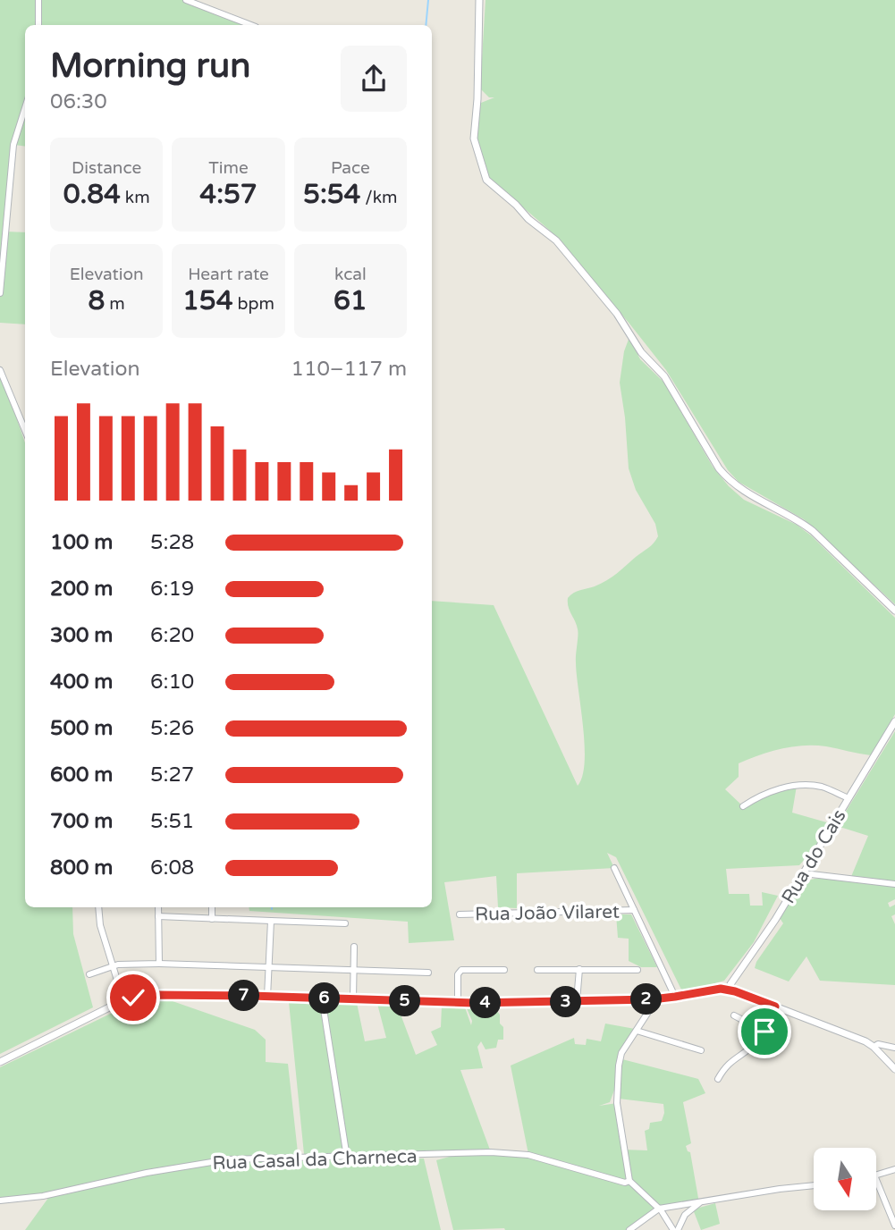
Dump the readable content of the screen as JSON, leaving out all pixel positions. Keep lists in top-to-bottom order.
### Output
{
  "streets": {
    "street": ["Rua do Cais", "Rua João Vilaret", "Rua Casal da Charneca"]
  },
  "north": "bottom",
  "page": {
    "heading": ["Morning run", "06:30"],
    "stats": [
      ["Distance", "0.84 km"],
      ["Time", "4:57"],
      ["Pace", "5:54 /km"],
      ["Elevation", "8 m"],
      ["Heart rate", "154 bpm"],
      ["kcal", "61"]
    ],
    "chart": ["Elevation", "110–117 m"],
    "list": [
      {
        "name": "100 m",
        "note": "5:28"
      },
      {
        "name": "200 m",
        "note": "6:19"
      },
      {
        "name": "300 m",
        "note": "6:20"
      },
      {
        "name": "400 m",
        "note": "6:10"
      },
      {
        "name": "500 m",
        "note": "5:26"
      },
      {
        "name": "600 m",
        "note": "5:27"
      },
      {
        "name": "700 m",
        "note": "5:51"
      },
      {
        "name": "800 m",
        "note": "6:08"
      }
    ],
    "pins": [
      "7",
      "6",
      "2",
      "5",
      "3",
      "4"
    ]
  }
}
